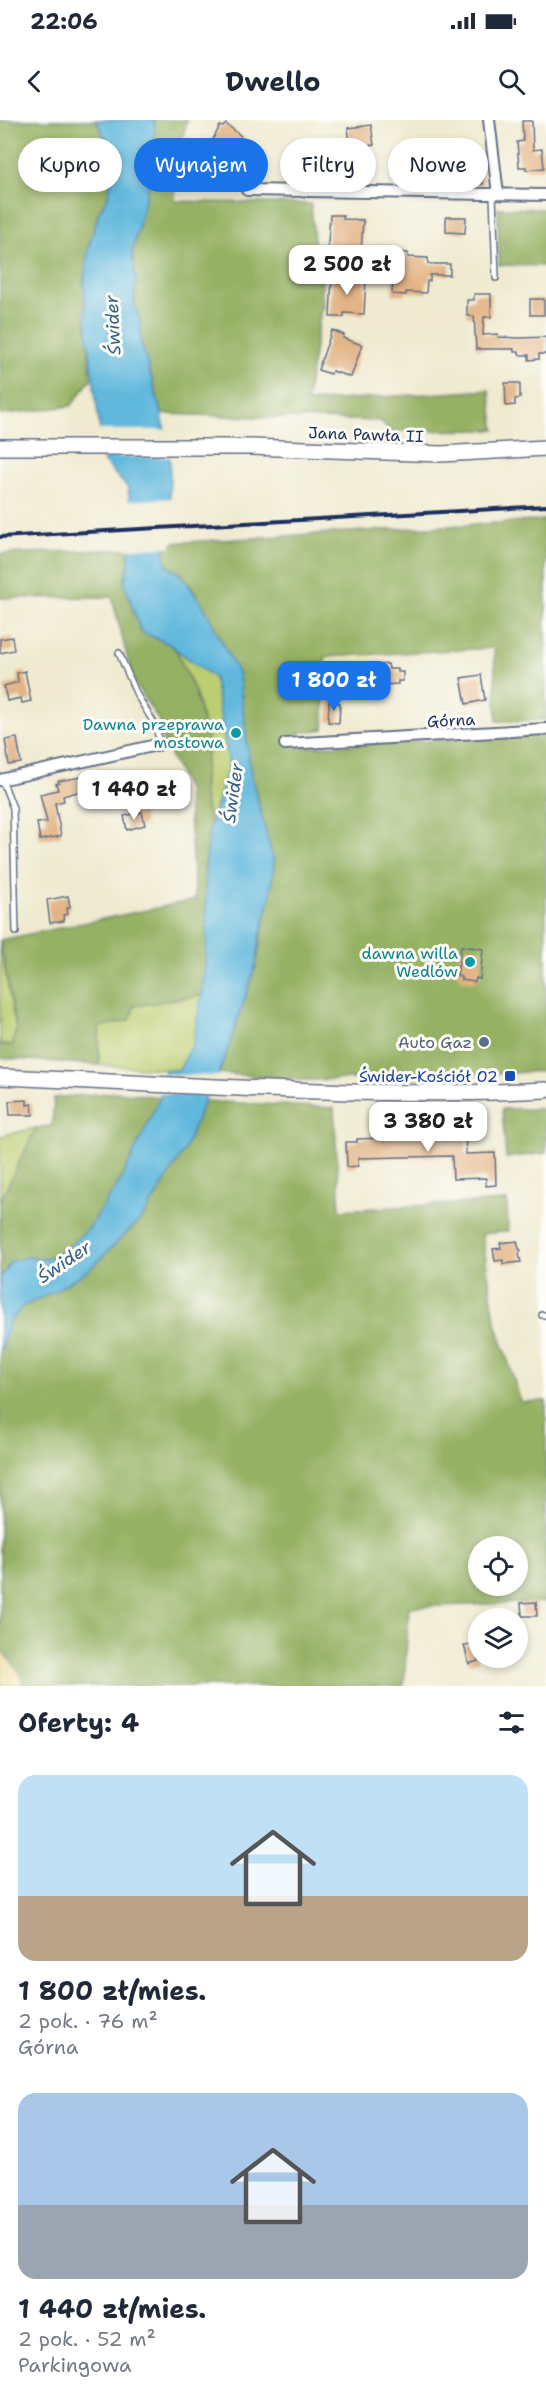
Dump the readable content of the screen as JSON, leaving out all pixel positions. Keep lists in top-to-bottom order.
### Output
{
  "streets": {
    "main road": ["Jana Pawła II"],
    "street": ["Górna"]
  },
  "water": ["Świder"],
  "places": {
    "other": ["Dawna przeprawa mostowa", "dawna willa Wedlów", "Auto Gaz"],
    "transit": ["Świder-Kościół 02"]
  },
  "page": {
    "status": "22:06",
    "header": "Dwello",
    "chip": [
      "Kupno",
      "Wynajem",
      "Filtry",
      "Nowe"
    ],
    "price": [
      "2 500 zł",
      "1 800 zł",
      "1 440 zł",
      "3 380 zł"
    ],
    "heading": "Oferty: 4",
    "list": [
      {
        "name": "1 800 zł/mies.",
        "note": "2 pok. · 76 m² · Górna"
      },
      {
        "name": "1 440 zł/mies.",
        "note": "2 pok. · 52 m² · Parkingowa"
      }
    ]
  }
}
